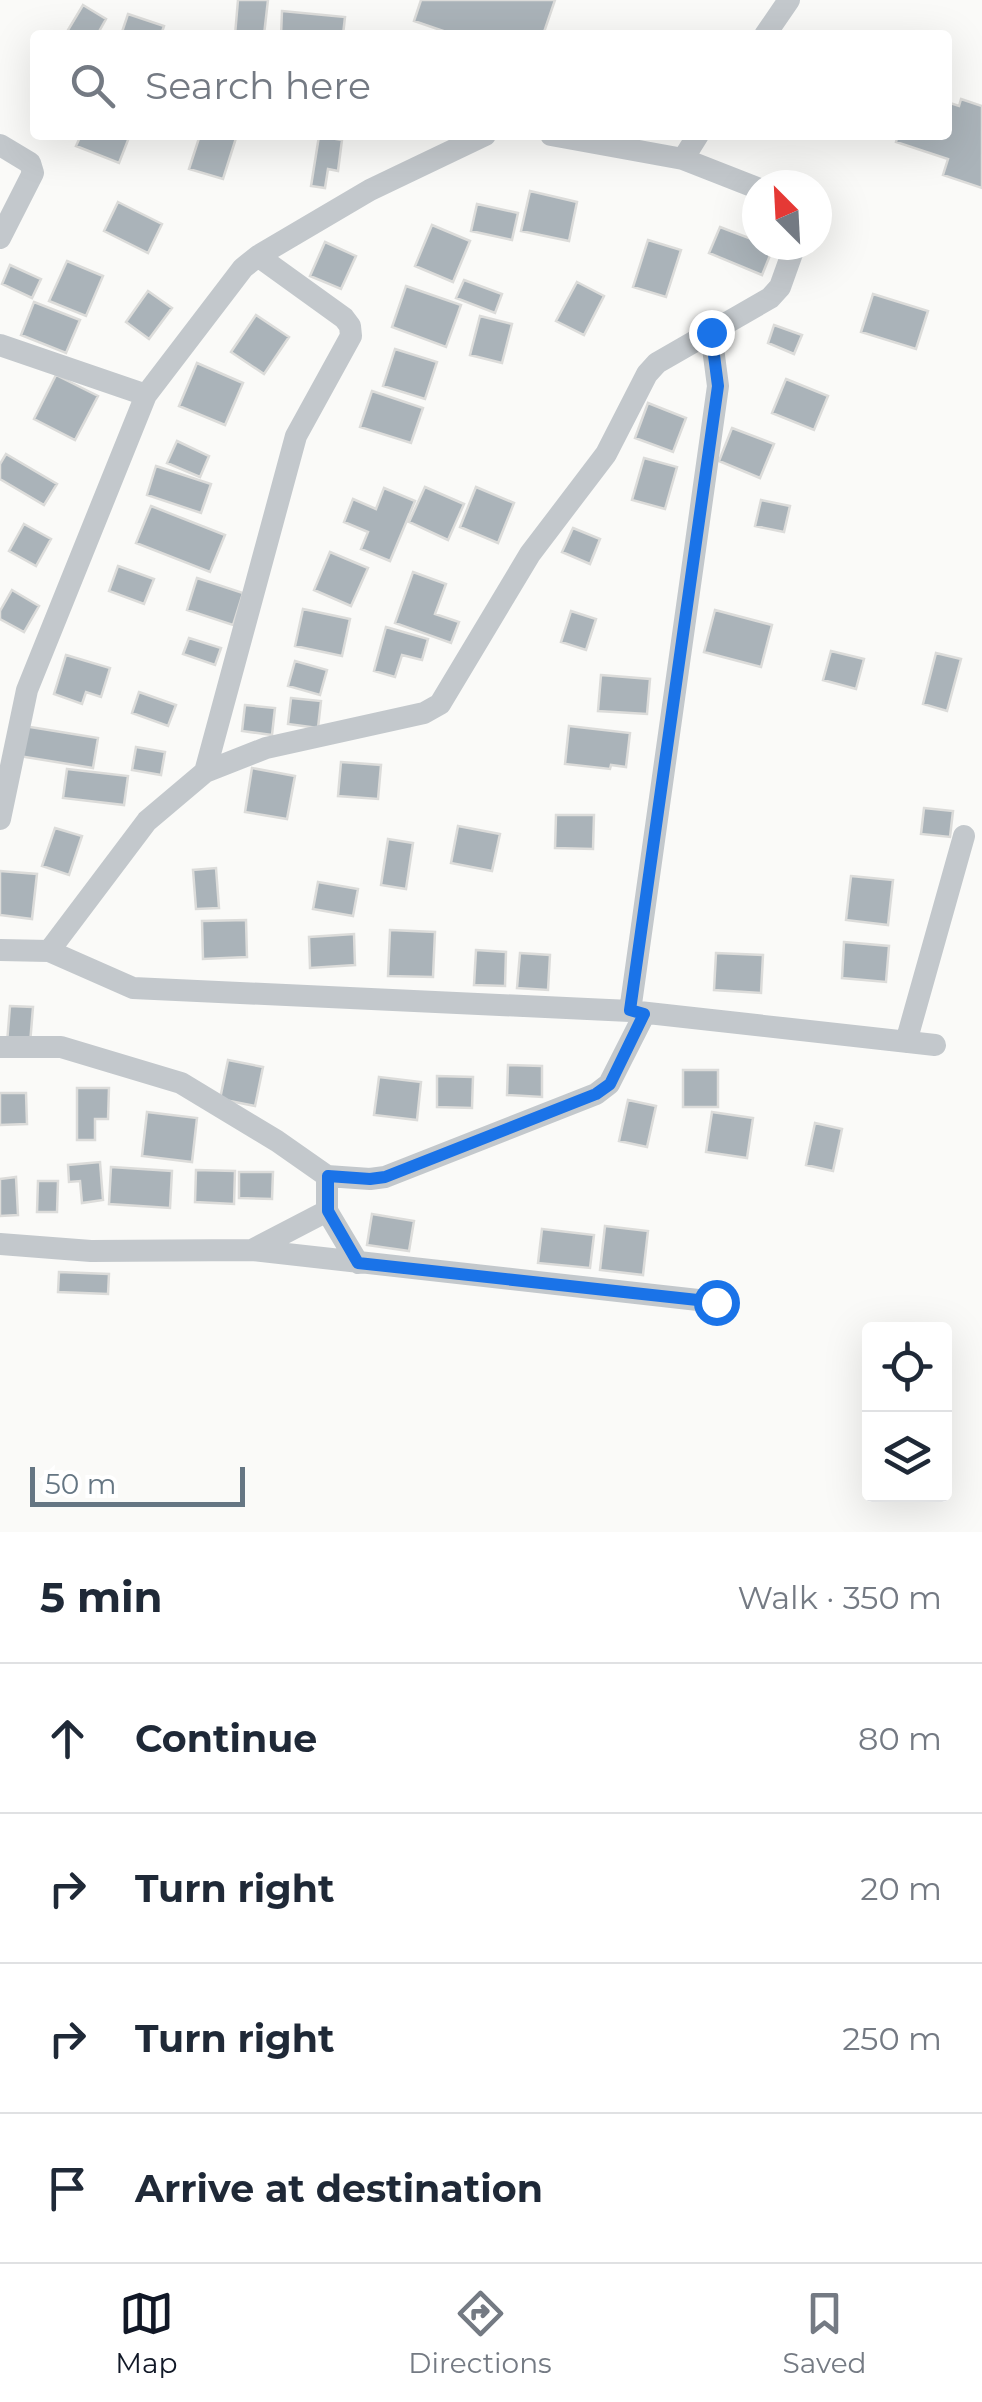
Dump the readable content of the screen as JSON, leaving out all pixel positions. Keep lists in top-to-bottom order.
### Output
{
  "scale_bar": "50 m",
  "north": "top left",
  "page": {
    "search": "Search here",
    "scale": "50 m",
    "heading": ["5 min", "Walk · 350 m"],
    "list": [
      ["Continue", "80 m"],
      ["Turn right", "20 m"],
      ["Turn right", "250 m"],
      "Arrive at destination"
    ],
    "nav": ["Map", "Directions", "Saved"]
  }
}
